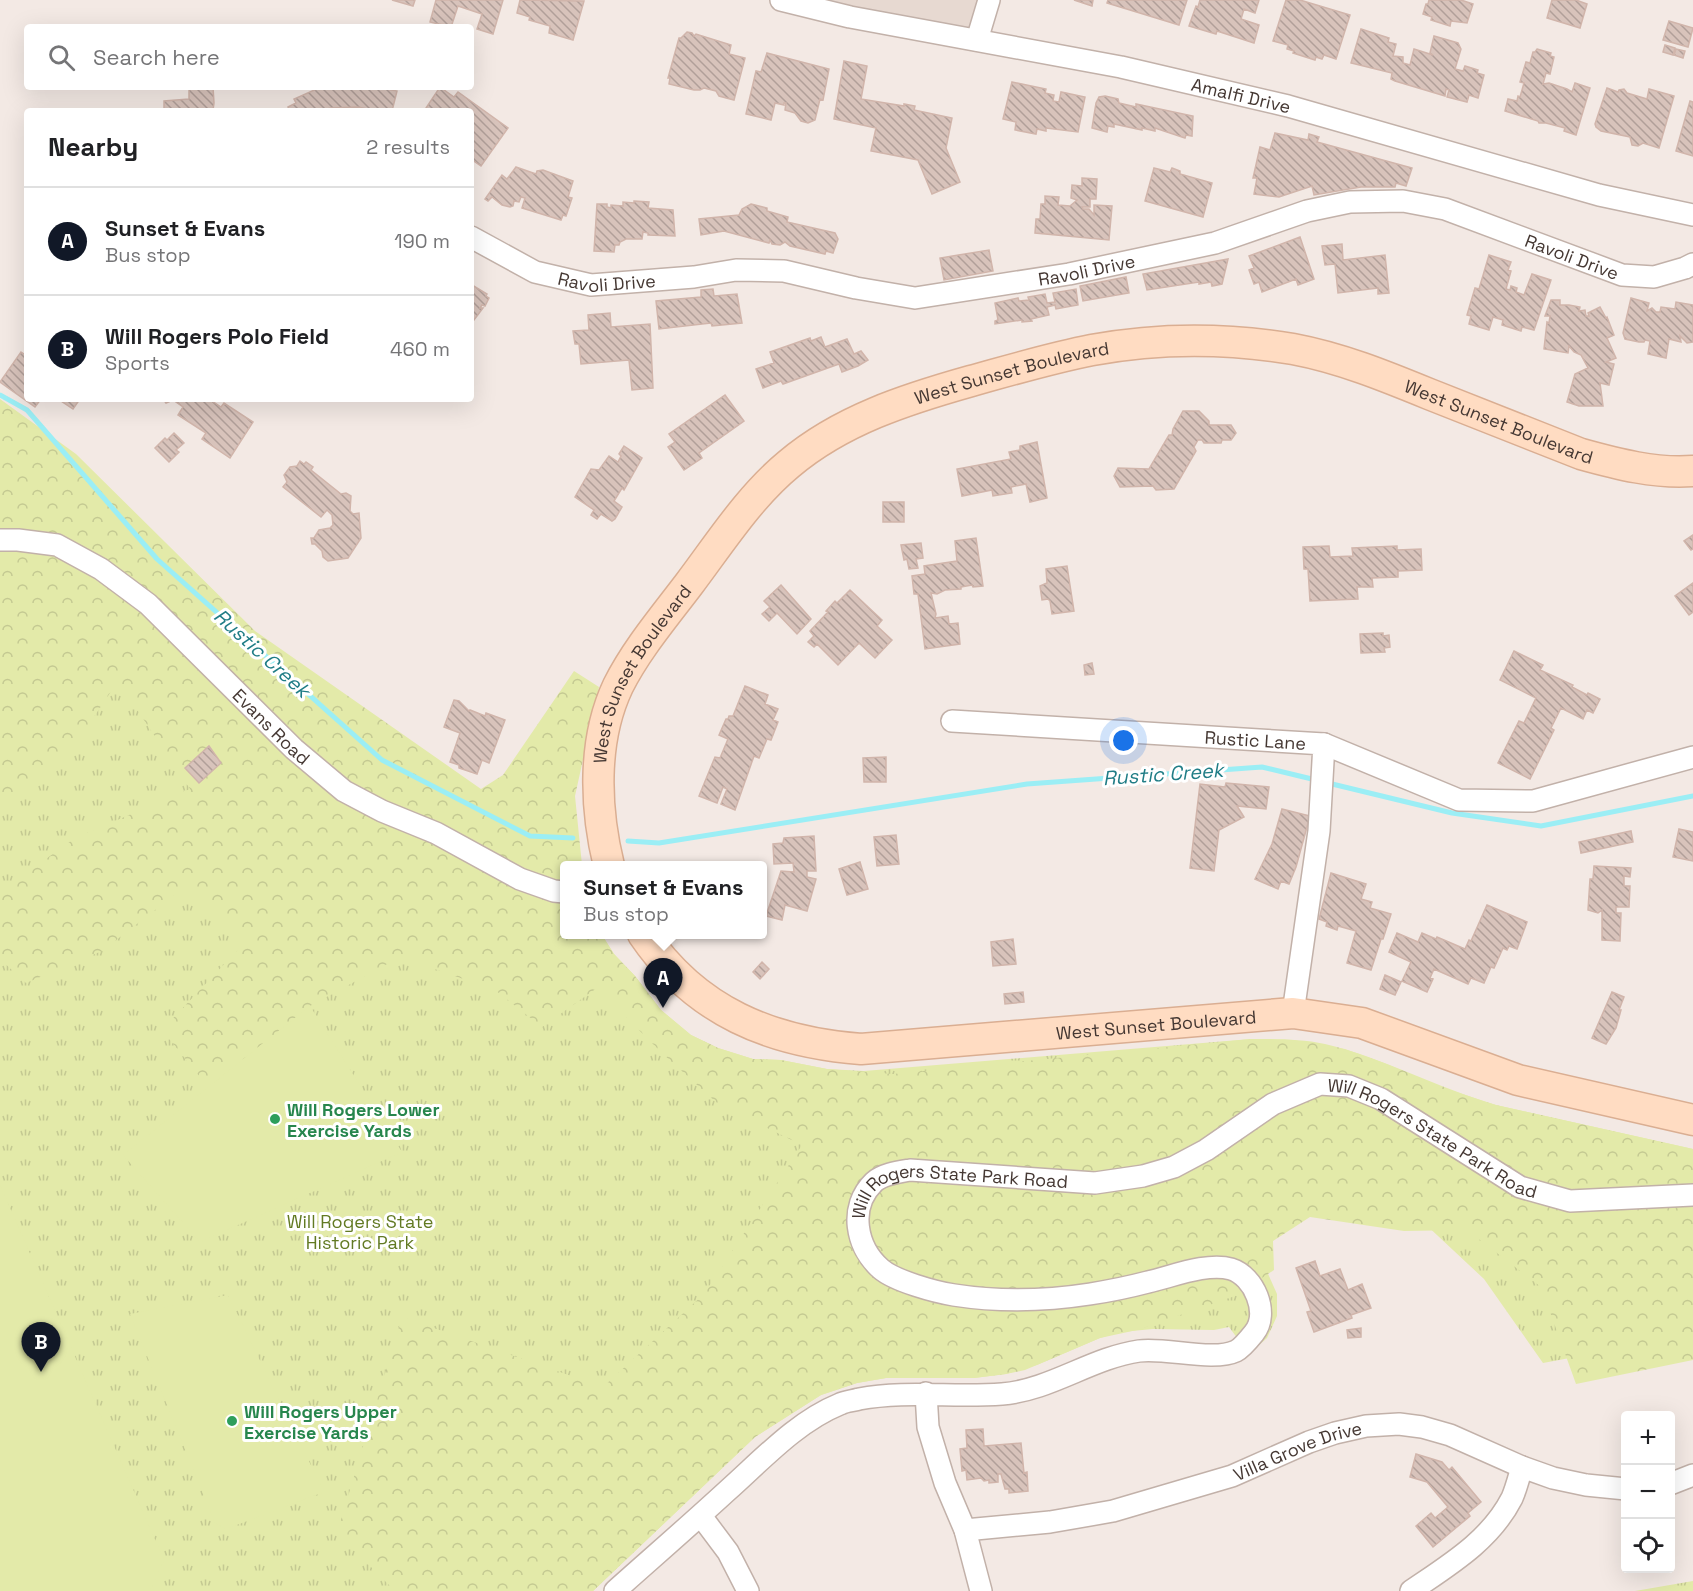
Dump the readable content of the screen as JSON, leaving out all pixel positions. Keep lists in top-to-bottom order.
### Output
{
  "streets": {
    "main road": ["West Sunset Boulevard"],
    "street": [
      "Amalfi Drive",
      "Ravoli Drive",
      "Evans Road",
      "Rustic Lane",
      "Will Rogers State Park Road",
      "Villa Grove Drive"
    ]
  },
  "crossings": [
    ["West Sunset Boulevard", "Rustic Lane"]
  ],
  "water": ["Rustic Creek"],
  "parks": ["Will Rogers State Historic Park"],
  "places": ["Will Rogers Lower Exercise Yards", "Will Rogers Upper Exercise Yards"],
  "page": {
    "search": "Search here",
    "heading": ["Nearby", "2 results"],
    "list": [
      {
        "mark": "A",
        "name": "Sunset & Evans",
        "note": "Bus stop",
        "value": "190 m"
      },
      {
        "mark": "B",
        "name": "Will Rogers Polo Field",
        "note": "Sports",
        "value": "460 m"
      }
    ],
    "popup": ["Sunset & Evans", "Bus stop"],
    "pins": ["A", "B"],
    "map_buttons": ["+", "−"]
  }
}
